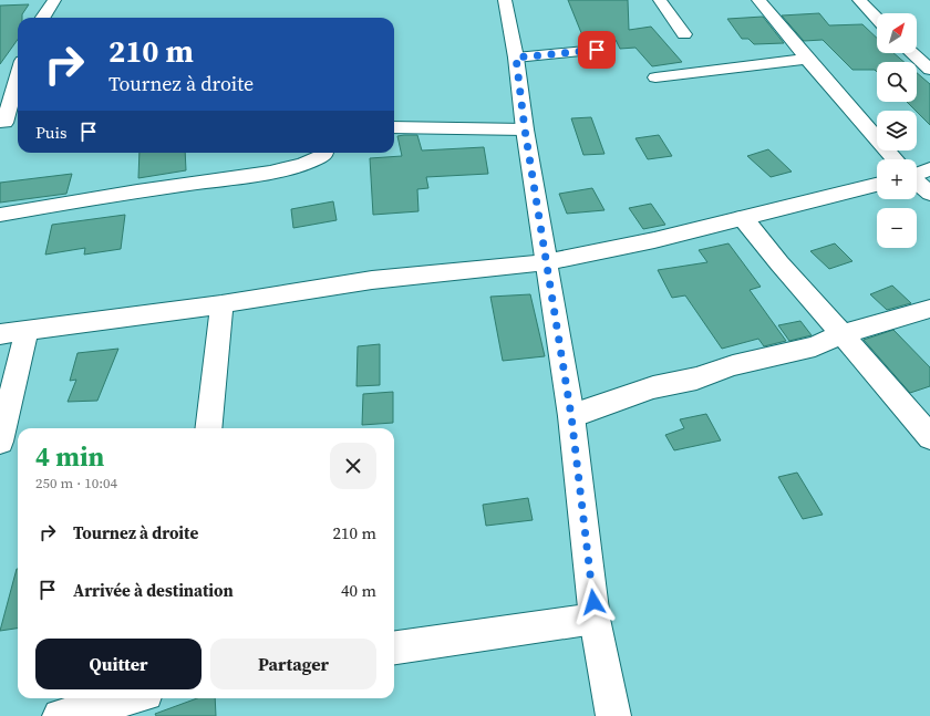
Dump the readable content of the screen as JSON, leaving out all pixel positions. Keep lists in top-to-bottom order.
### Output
{
  "north": "top right",
  "page": {
    "map_buttons": ["+", "−"],
    "turn": ["210 m", "Tournez à droite"],
    "then": "Puis",
    "heading": ["4 min", "250 m · 10:04"],
    "list": [
      {
        "name": "Tournez à droite",
        "value": "210 m"
      },
      {
        "name": "Arrivée à destination",
        "value": "40 m"
      }
    ],
    "buttons": ["Quitter", "Partager"]
  }
}
